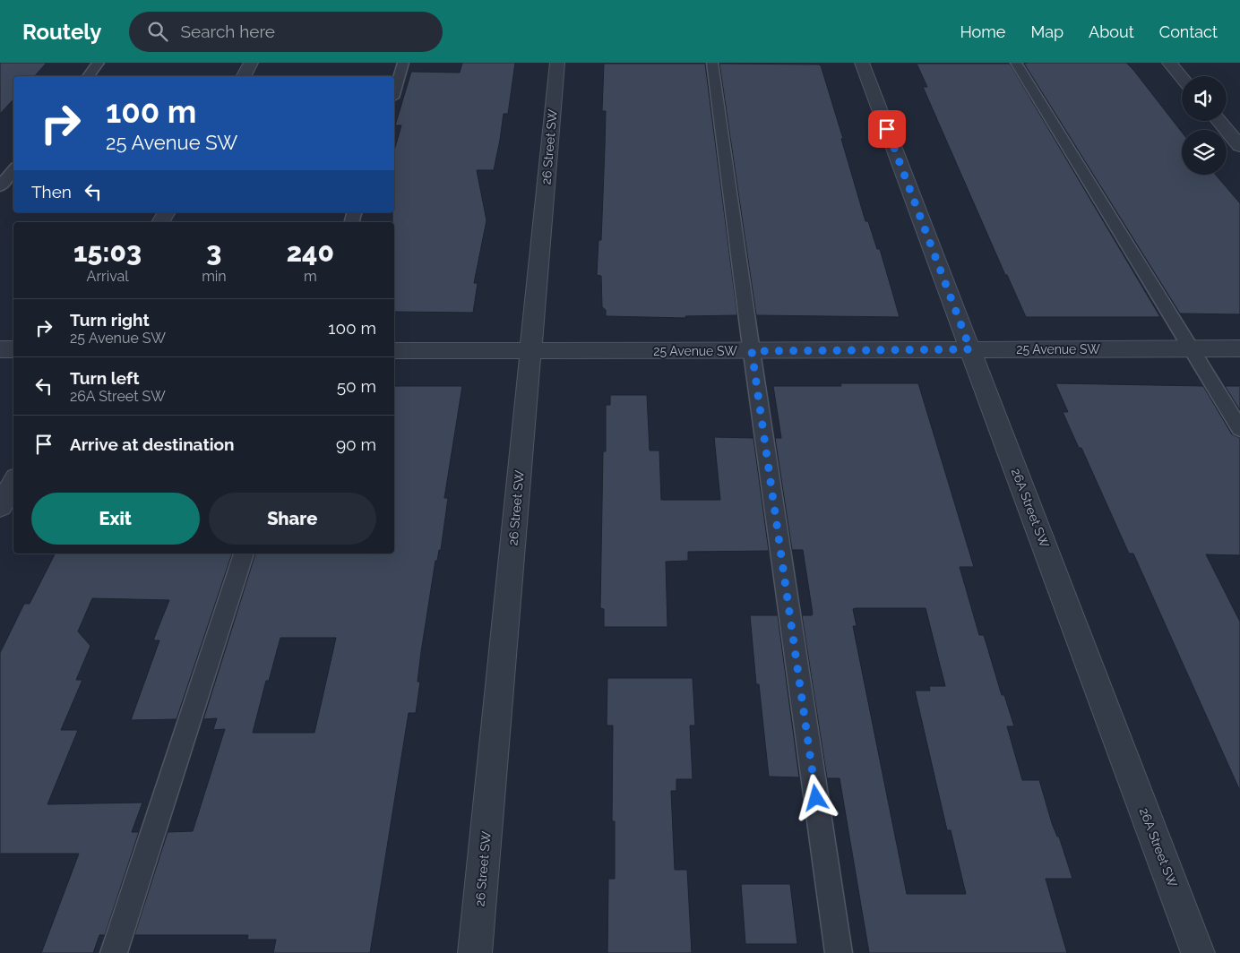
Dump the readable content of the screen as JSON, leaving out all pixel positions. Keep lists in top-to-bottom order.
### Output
{
  "streets": {
    "street": ["26 Street SW", "25 Avenue SW", "26A Street SW"]
  },
  "crossings": [
    ["26 Street SW", "25 Avenue SW"],
    ["25 Avenue SW", "26A Street SW"]
  ],
  "page": {
    "header": "Routely",
    "search": "Search here",
    "nav": [
      "Home",
      "Map",
      "About",
      "Contact"
    ],
    "turn": ["100 m", "25 Avenue SW"],
    "then": "Then",
    "eta": [
      "15:03",
      "Arrival",
      "3",
      "min",
      "240",
      "m"
    ],
    "list": [
      {
        "name": "Turn right",
        "note": "25 Avenue SW",
        "value": "100 m"
      },
      {
        "name": "Turn left",
        "note": "26A Street SW",
        "value": "50 m"
      },
      {
        "name": "Arrive at destination",
        "value": "90 m"
      }
    ],
    "buttons": ["Exit", "Share"]
  }
}
